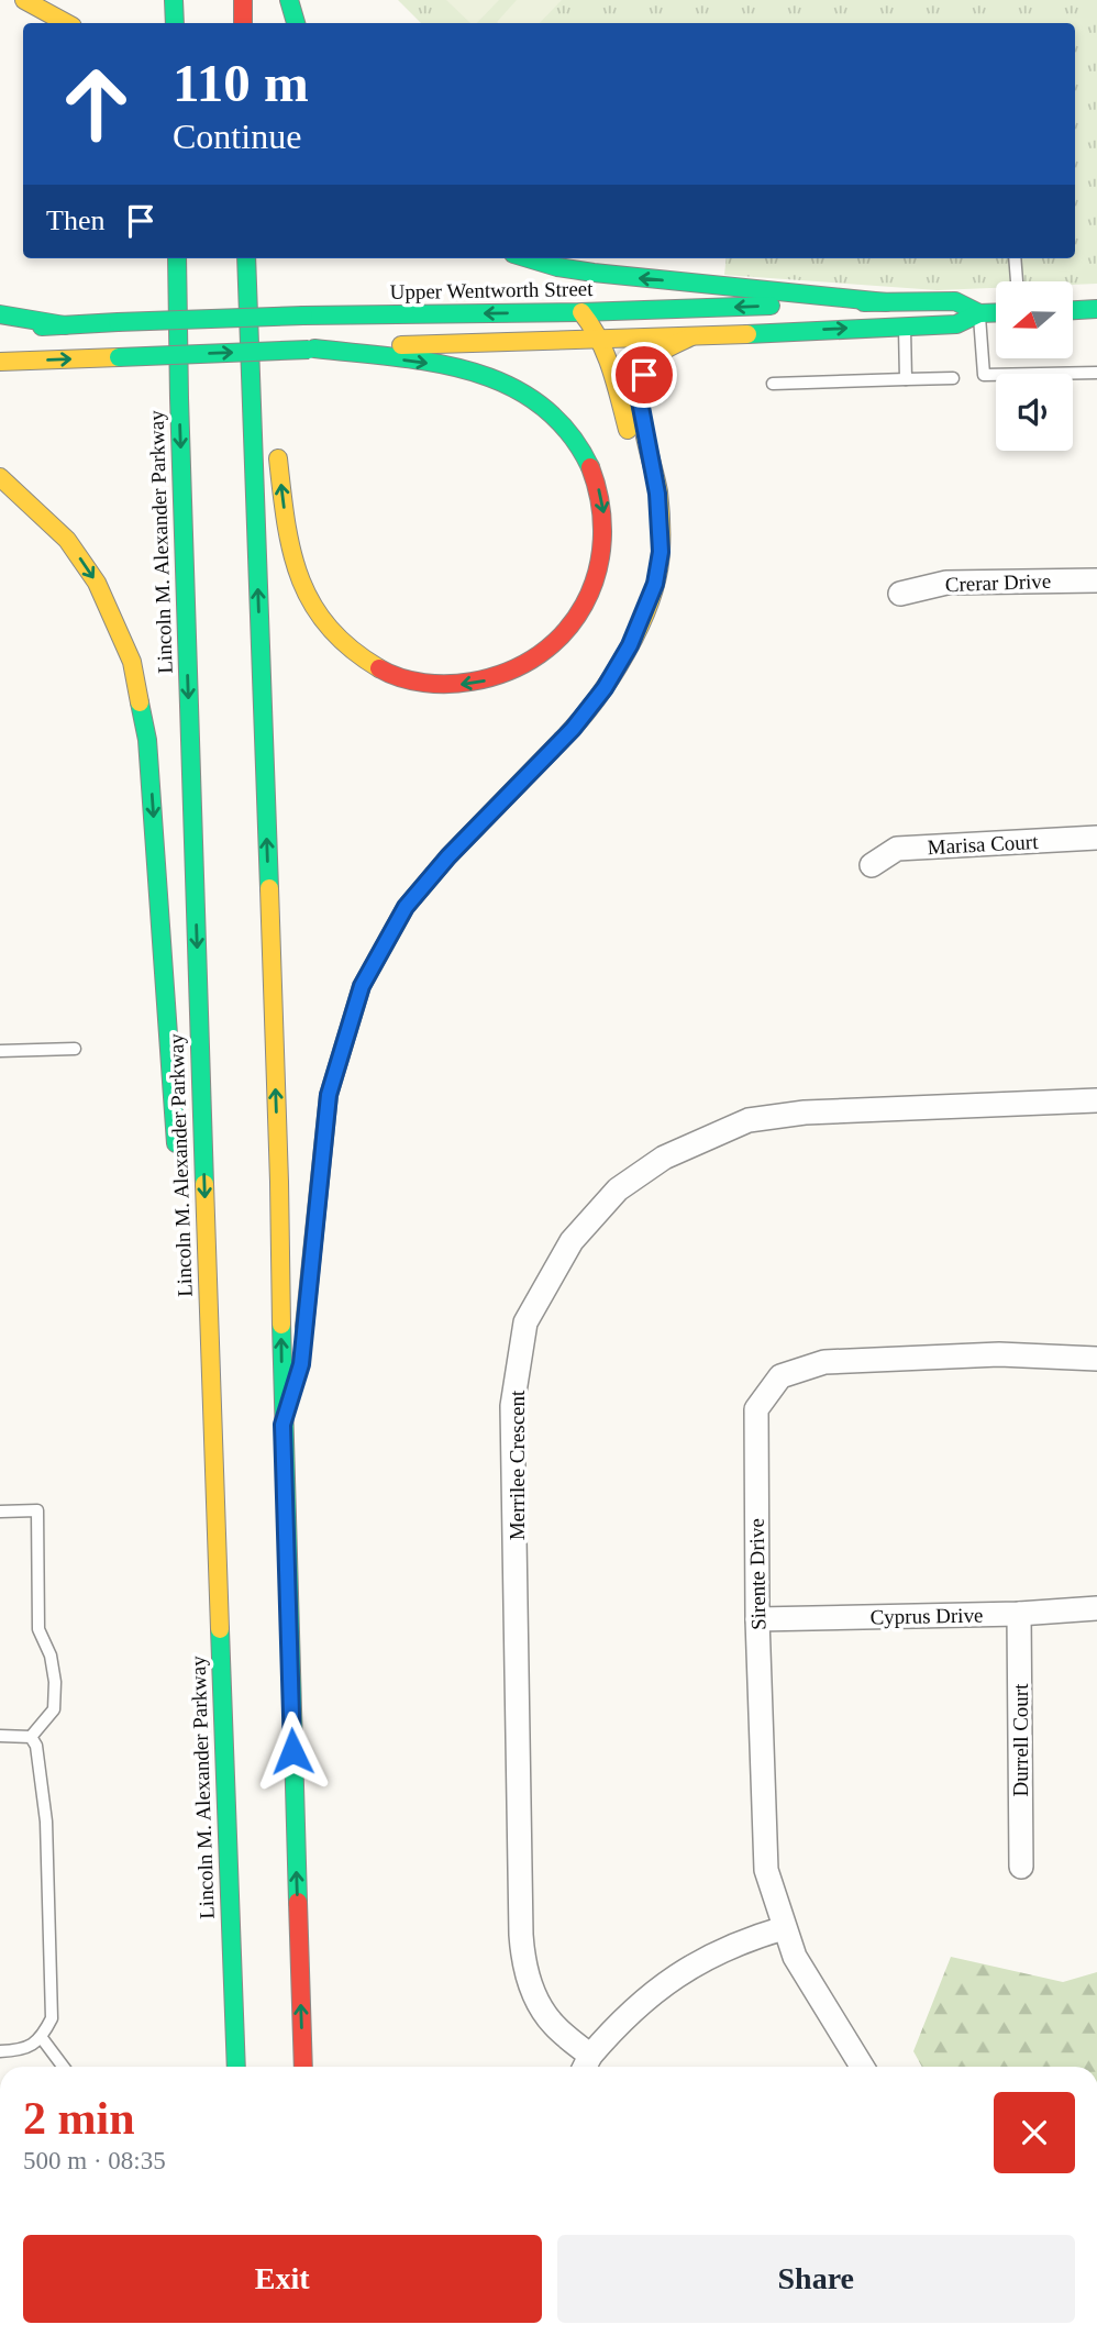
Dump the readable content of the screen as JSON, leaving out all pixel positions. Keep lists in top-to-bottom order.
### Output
{
  "streets": {
    "main road": ["Upper Wentworth Street", "Lincoln M. Alexander Parkway"],
    "street": [
      "Crerar Drive",
      "Marisa Court",
      "Merrilee Crescent",
      "Sirente Drive",
      "Cyprus Drive",
      "Durrell Court"
    ]
  },
  "crossings": [
    ["Sirente Drive", "Cyprus Drive"],
    ["Cyprus Drive", "Durrell Court"]
  ],
  "north": "left",
  "page": {
    "turn": ["110 m", "Continue"],
    "then": "Then",
    "heading": ["2 min", "500 m · 08:35"],
    "buttons": ["Exit", "Share"]
  }
}
